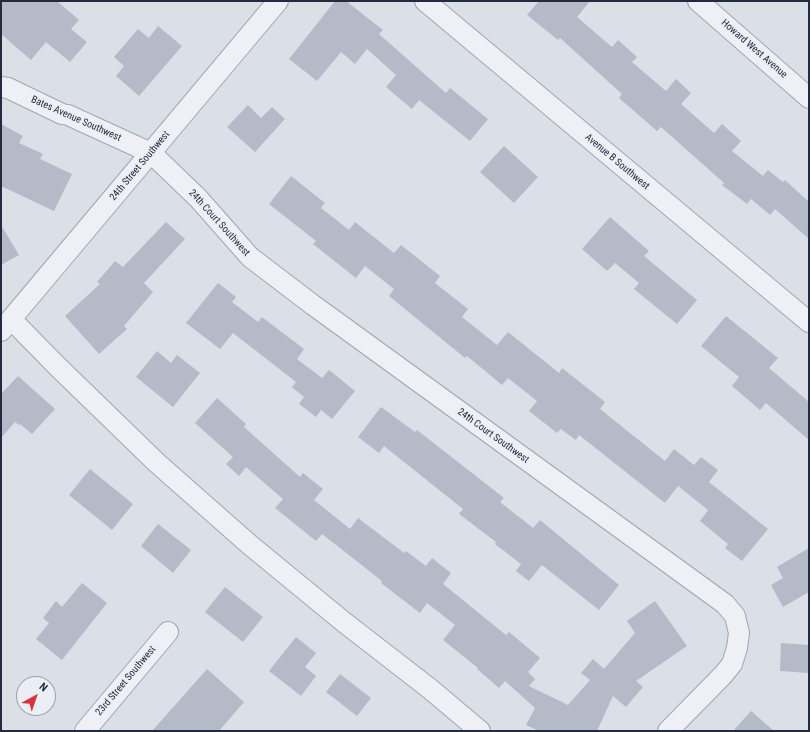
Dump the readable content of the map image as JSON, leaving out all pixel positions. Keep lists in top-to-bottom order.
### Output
{
  "streets": {
    "street": [
      "Howard West Avenue",
      "Bates Avenue Southwest",
      "Avenue B Southwest",
      "24th Street Southwest",
      "24th Court Southwest",
      "23rd Street Southwest"
    ]
  },
  "crossings": [
    ["Bates Avenue Southwest", "24th Street Southwest"],
    ["Bates Avenue Southwest", "24th Court Southwest"],
    ["24th Street Southwest", "24th Court Southwest"]
  ],
  "north": "top right"
}
